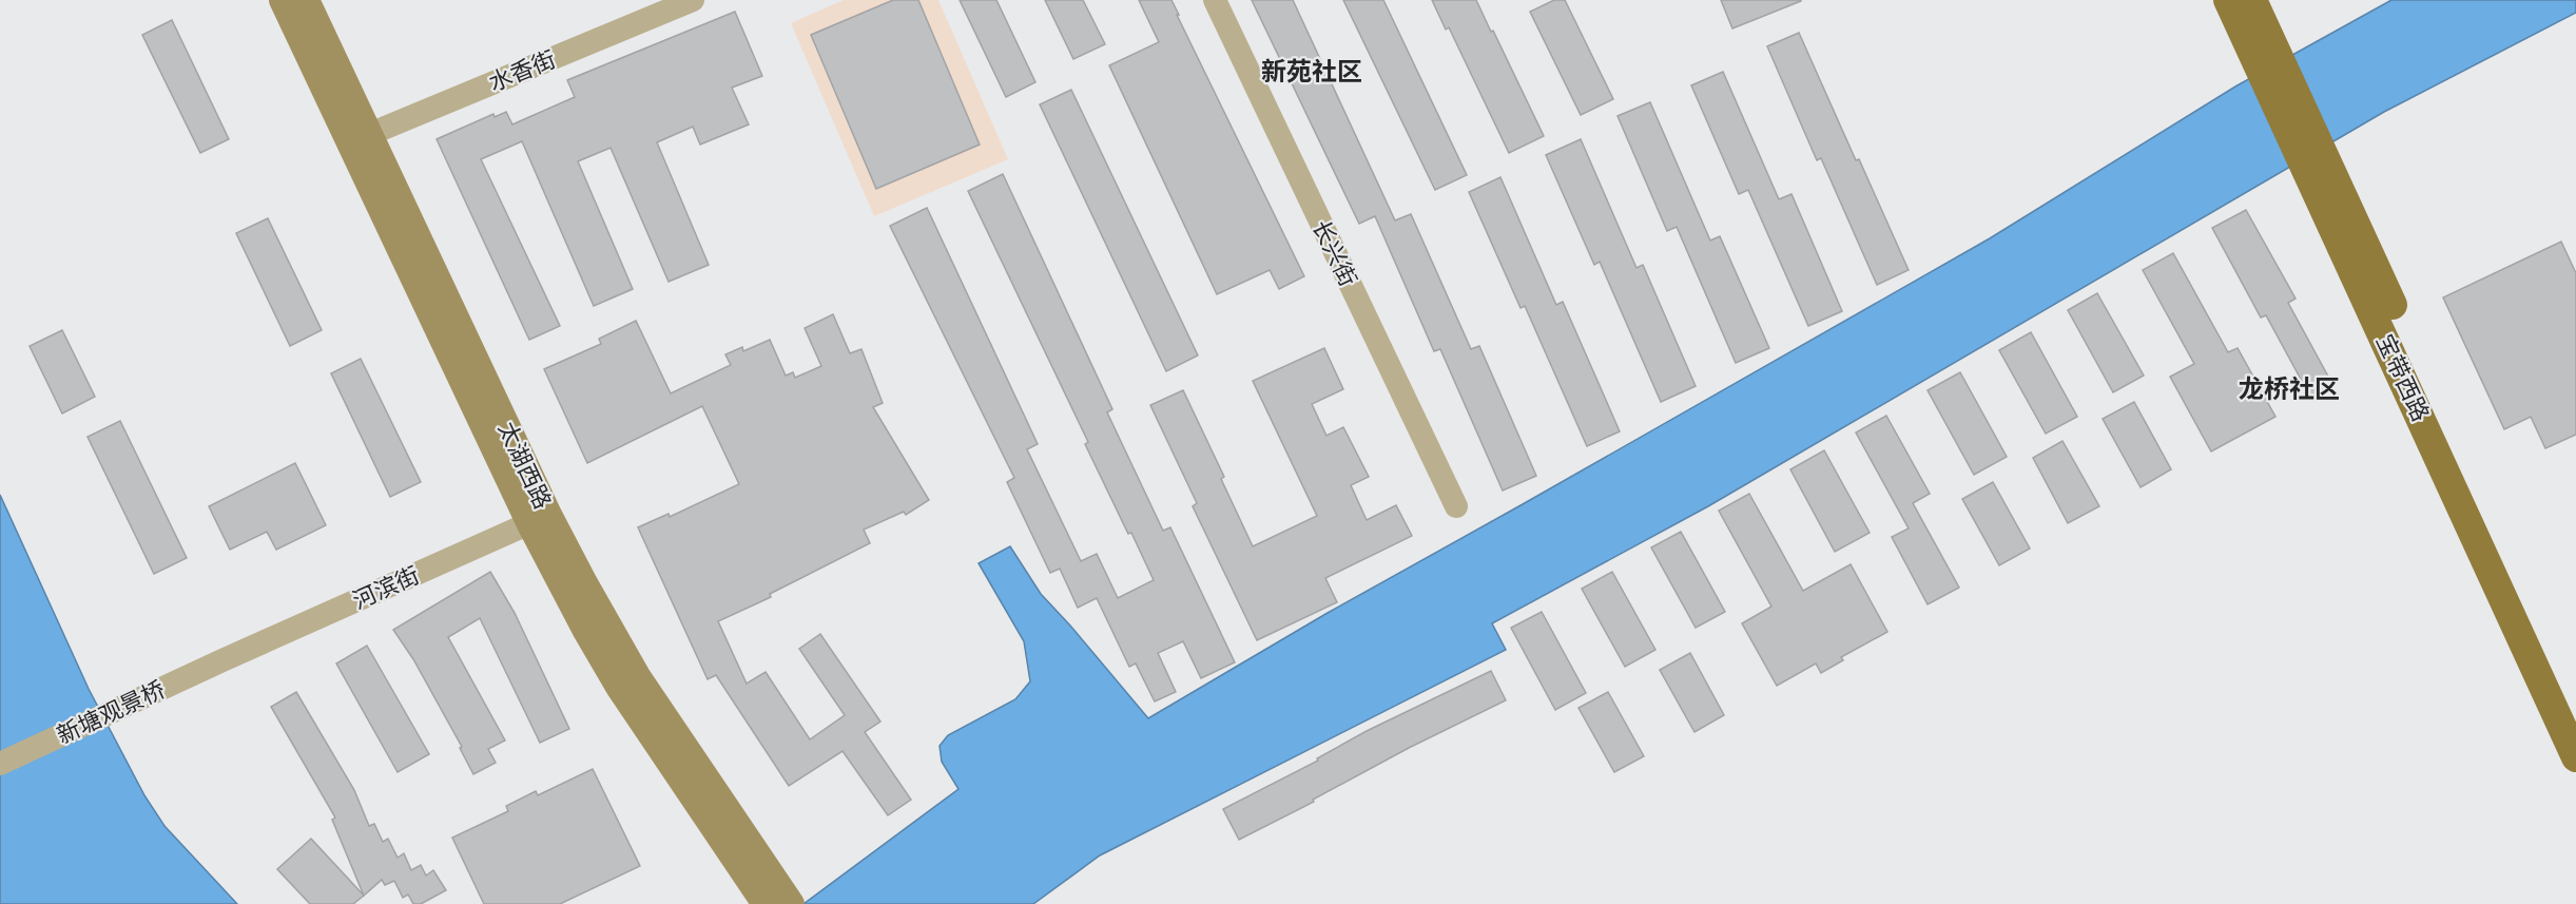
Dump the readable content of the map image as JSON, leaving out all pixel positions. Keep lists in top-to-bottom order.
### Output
{
  "streets": {
    "main road": ["宝带西路", "太湖西路"],
    "street": [
      "水香街",
      "长兴街",
      "河滨街",
      "新塘观景桥"
    ]
  },
  "crossings": [
    ["水香街", "太湖西路"],
    ["太湖西路", "河滨街"],
    ["河滨街", "新塘观景桥"]
  ],
  "districts": ["新苑社区", "龙桥社区"]
}
